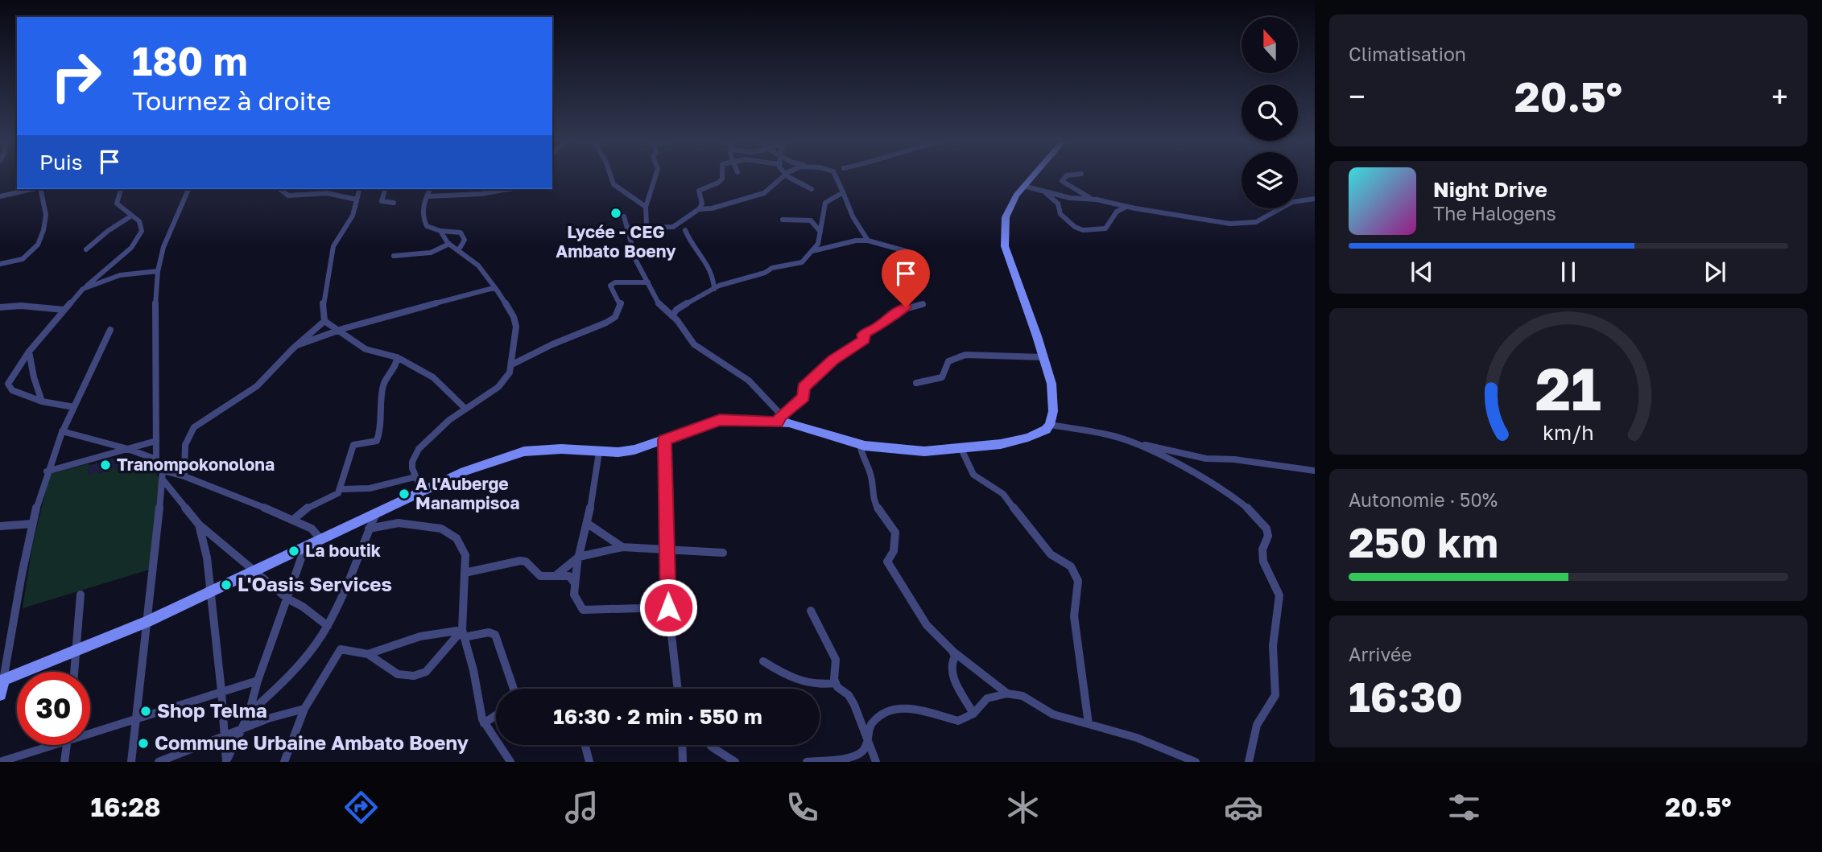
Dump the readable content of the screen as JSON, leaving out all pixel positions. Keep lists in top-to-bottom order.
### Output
{
  "places": [
    "Lycée - CEG Ambato Boeny",
    "Tranompokonolona",
    "A l'Auberge Manampisoa",
    "La boutik",
    "L'Oasis Services",
    "Shop Telma",
    "Commune Urbaine Ambato Boeny"
  ],
  "north": "top",
  "page": {
    "tile": [
      "Climatisation",
      ["Autonomie · 50%", "250 km"],
      ["Arrivée", "16:30"]
    ],
    "turn": ["180 m", "Tournez à droite"],
    "heat": ["−", "20.5°", "+"],
    "then": "Puis",
    "song": ["Night Drive", "The Halogens"],
    "limit": "30",
    "trip": "16:30 · 2 min · 550 m",
    "tabs": ["16:28", "20.5°"],
    "gauge": ["21", "km/h"]
  }
}
